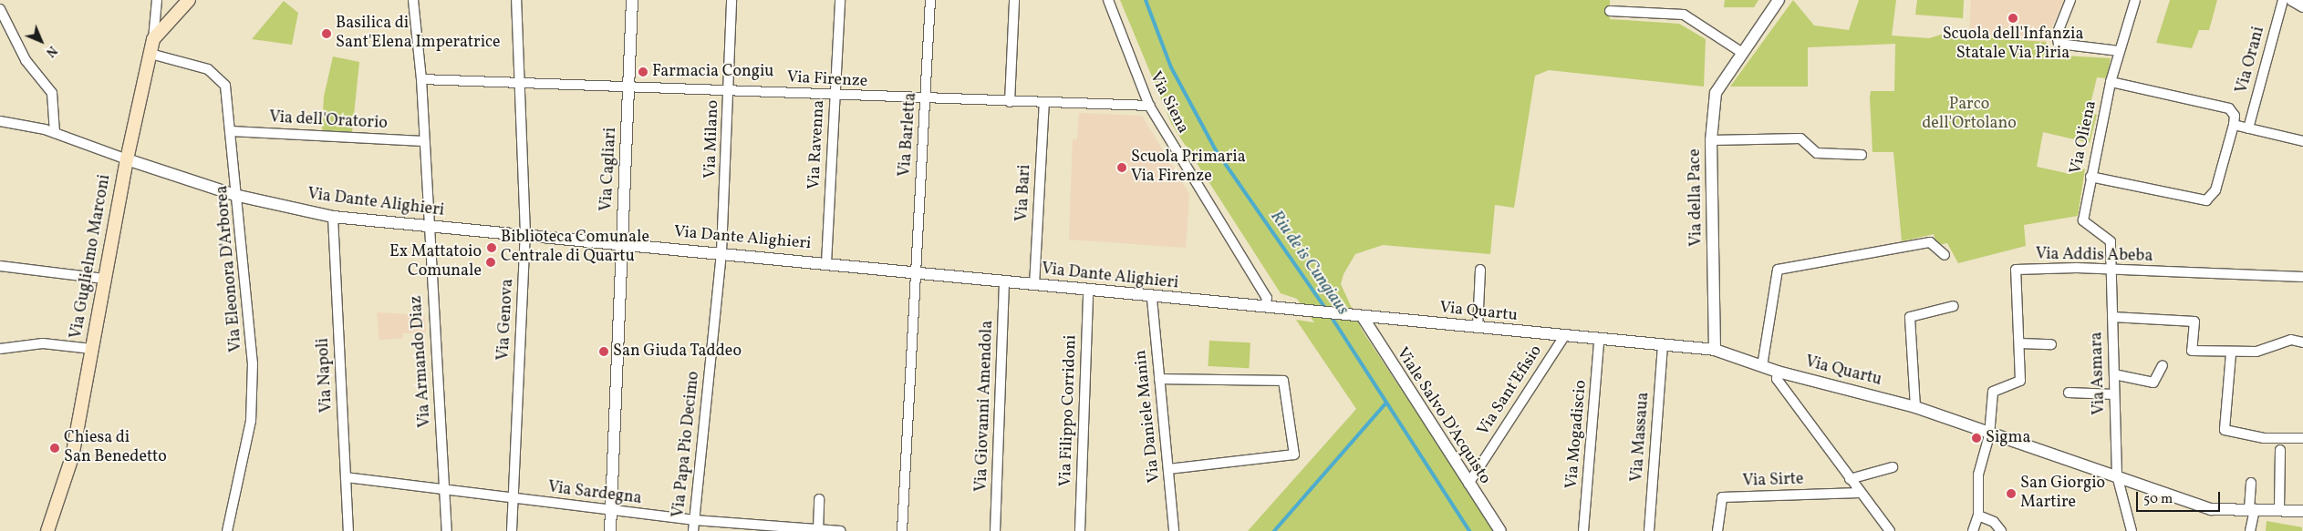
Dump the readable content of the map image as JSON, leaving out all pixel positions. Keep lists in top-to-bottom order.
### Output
{
  "streets": {
    "main road": ["Via Guglielmo Marconi"],
    "street": [
      "Via Orani",
      "Via Firenze",
      "Via Siena",
      "Via dell'Oratorio",
      "Via Barletta",
      "Via Oliena",
      "Via Milano",
      "Via Ravenna",
      "Via Cagliari",
      "Via Bari",
      "Via della Pace",
      "Via Dante Alighieri",
      "Via Addis Abeba",
      "Via Eleonora D'Arborea",
      "Via Quartu",
      "Via Genova",
      "Via Armando Diaz",
      "Via Asmara",
      "Via Napoli",
      "Via Sant'Efisio",
      "Via Giovanni Amendola",
      "Via Filippo Corridoni",
      "Via Daniele Manin",
      "Viale Salvo D'Acquisto",
      "Via Mogadiscio",
      "Via Massaua",
      "Via Papa Pio Decimo",
      "Via Sirte",
      "Via Sardegna"
    ]
  },
  "crossings": [
    ["Via Firenze", "Via Siena"],
    ["Via Firenze", "Via Barletta"],
    ["Via Firenze", "Via Milano"],
    ["Via Firenze", "Via Ravenna"],
    ["Via Firenze", "Via Cagliari"],
    ["Via Firenze", "Via Bari"],
    ["Via Firenze", "Via Genova"],
    ["Via Firenze", "Via Armando Diaz"],
    ["Via Siena", "Via Dante Alighieri"],
    ["Via dell'Oratorio", "Via Eleonora D'Arborea"],
    ["Via dell'Oratorio", "Via Armando Diaz"],
    ["Via Barletta", "Via Dante Alighieri"],
    ["Via Oliena", "Via Addis Abeba"],
    ["Via Oliena", "Via Asmara"],
    ["Via Milano", "Via Dante Alighieri"],
    ["Via Milano", "Via Papa Pio Decimo"],
    ["Via Ravenna", "Via Dante Alighieri"],
    ["Via Cagliari", "Via Dante Alighieri"],
    ["Via Cagliari", "Via Sardegna"],
    ["Via Bari", "Via Dante Alighieri"],
    ["Via della Pace", "Via Quartu"],
    ["Via Dante Alighieri", "Via Guglielmo Marconi"],
    ["Via Dante Alighieri", "Via Eleonora D'Arborea"],
    ["Via Dante Alighieri", "Via Quartu"],
    ["Via Dante Alighieri", "Via Genova"],
    ["Via Dante Alighieri", "Via Armando Diaz"],
    ["Via Dante Alighieri", "Via Napoli"],
    ["Via Dante Alighieri", "Via Giovanni Amendola"],
    ["Via Dante Alighieri", "Via Filippo Corridoni"],
    ["Via Dante Alighieri", "Via Daniele Manin"],
    ["Via Dante Alighieri", "Viale Salvo D'Acquisto"],
    ["Via Dante Alighieri", "Via Papa Pio Decimo"],
    ["Via Addis Abeba", "Via Quartu"],
    ["Via Addis Abeba", "Via Asmara"],
    ["Via Guglielmo Marconi", "Via Eleonora D'Arborea"],
    ["Via Quartu", "Via Asmara"],
    ["Via Quartu", "Via Sant'Efisio"],
    ["Via Quartu", "Viale Salvo D'Acquisto"],
    ["Via Quartu", "Via Mogadiscio"],
    ["Via Quartu", "Via Massaua"],
    ["Via Genova", "Via Sardegna"],
    ["Via Armando Diaz", "Via Sardegna"],
    ["Via Napoli", "Via Sardegna"],
    ["Via Sant'Efisio", "Viale Salvo D'Acquisto"],
    ["Via Papa Pio Decimo", "Via Sardegna"]
  ],
  "water": ["Riu de is Cungiaus"],
  "parks": ["Parco dell'Ortolano"],
  "places": [
    "Scuola dell'Infanzia Statale Via Piria",
    "Basilica di Sant'Elena Imperatrice",
    "Farmacia Congiu",
    "Scuola Primaria Via Firenze",
    "Biblioteca Comunale Centrale di Quartu",
    "Ex Mattatoio Comunale",
    "San Giuda Taddeo",
    "Sigma",
    "Chiesa di San Benedetto",
    "San Giorgio Martire"
  ],
  "scale_bar": "50 m",
  "north": "bottom right"
}
